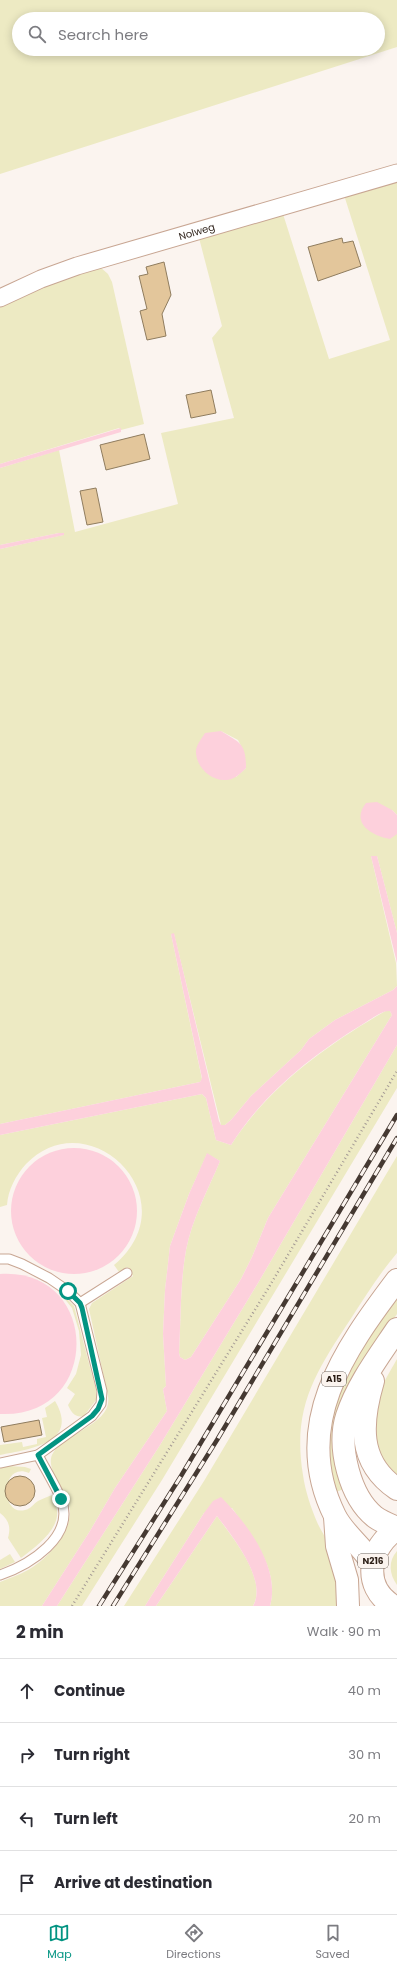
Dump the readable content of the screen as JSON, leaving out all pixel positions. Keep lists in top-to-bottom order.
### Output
{
  "streets": {
    "main road": ["A15", "N216"],
    "street": ["Nolweg"]
  },
  "crossings": [
    ["A15", "N216"]
  ],
  "page": {
    "search": "Search here",
    "heading": ["2 min", "Walk · 90 m"],
    "list": [
      ["Continue", "40 m"],
      ["Turn right", "30 m"],
      ["Turn left", "20 m"],
      "Arrive at destination"
    ],
    "nav": ["Map", "Directions", "Saved"]
  }
}
